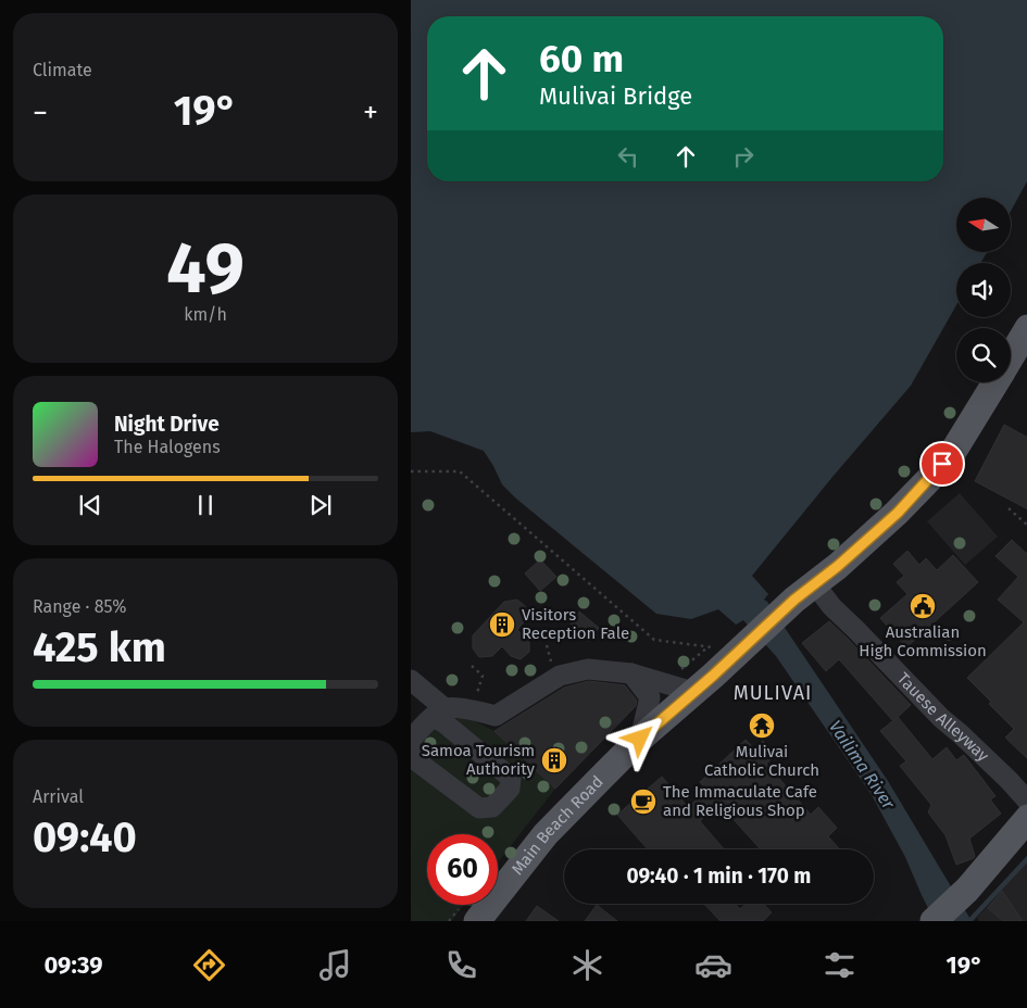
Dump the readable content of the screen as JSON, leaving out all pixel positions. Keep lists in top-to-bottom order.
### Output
{
  "streets": {
    "main road": ["Main Beach Road"],
    "street": ["Tauese Alleyway"]
  },
  "crossings": [
    ["Tauese Alleyway", "Main Beach Road"]
  ],
  "districts": ["MULIVAI"],
  "water": ["Vailima River"],
  "places": {
    "public building": ["Australian High Commission"],
    "building": ["Visitors Reception Fale", "Samoa Tourism Authority"],
    "temple": ["Mulivai Catholic Church"],
    "cafe": ["The Immaculate Cafe and Religious Shop"]
  },
  "north": "left",
  "page": {
    "tile": [
      "Climate",
      ["49", "km/h"],
      ["Range · 85%", "425 km"],
      ["Arrival", "09:40"]
    ],
    "turn": ["60 m", "Mulivai Bridge"],
    "heat": ["−", "19°", "+"],
    "song": ["Night Drive", "The Halogens"],
    "limit": "60",
    "trip": "09:40 · 1 min · 170 m",
    "tabs": ["09:39", "19°"]
  }
}
